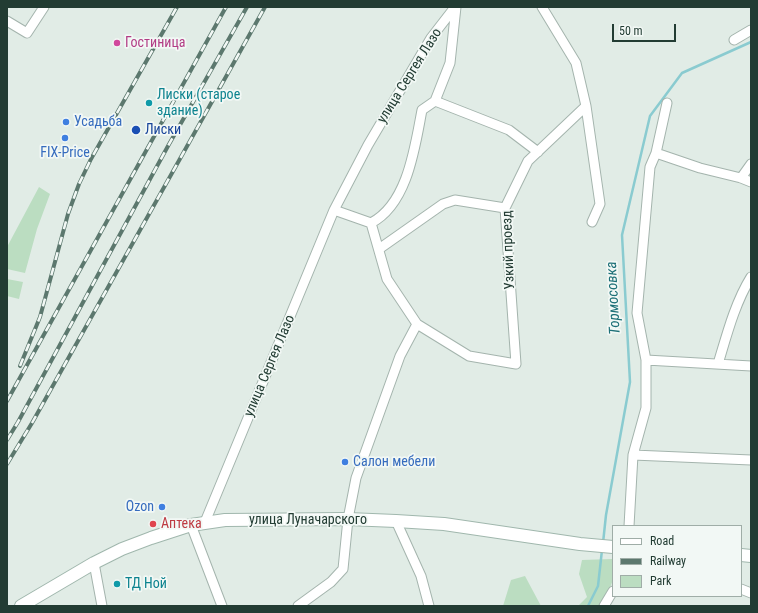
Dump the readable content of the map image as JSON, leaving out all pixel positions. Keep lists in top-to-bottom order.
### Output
{
  "streets": {
    "main road": ["улица Луначарского"],
    "street": ["улица Сергея Лазо", "Узкий проезд"]
  },
  "crossings": [
    ["улица Сергея Лазо", "улица Луначарского"]
  ],
  "water": ["Тормосовка"],
  "places": [
    "Гостиница",
    "Лиски (старое здание)",
    "Усадьба",
    "Лиски",
    "FIX-Price",
    "Салон мебели",
    "Ozon",
    "Аптека",
    "ТД Ной"
  ],
  "legend": ["Road", "Railway", "Park"],
  "scale_bar": "50 m"
}
